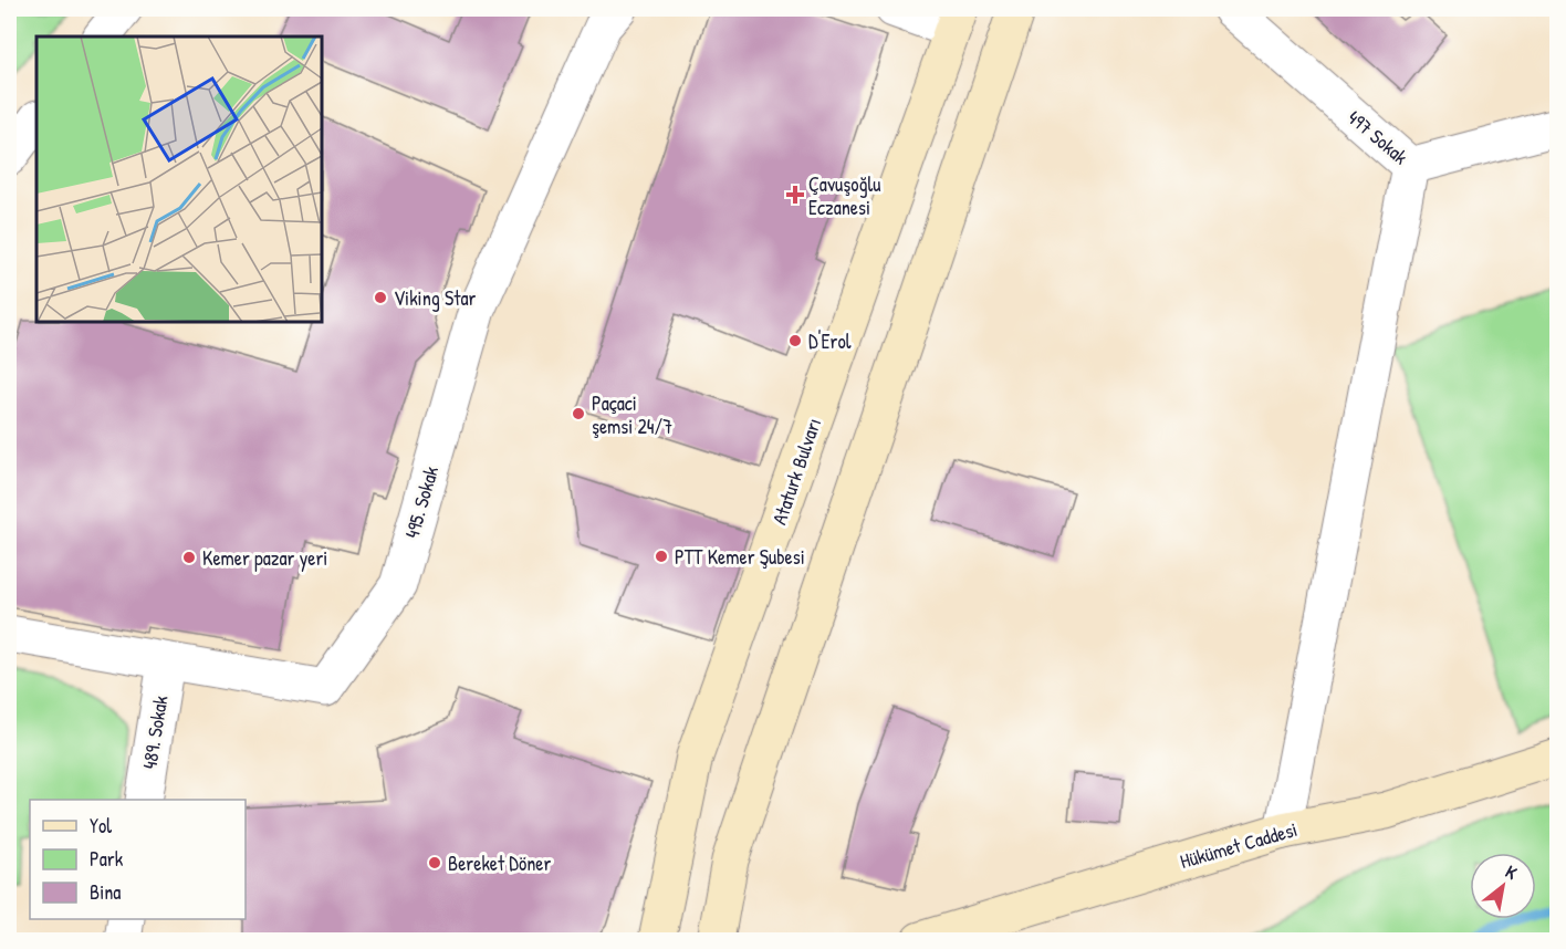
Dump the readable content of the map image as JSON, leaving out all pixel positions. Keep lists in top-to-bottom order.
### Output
{
  "streets": {
    "main road": ["Ataturk Bulvarı", "Hükümet Caddesi"],
    "street": ["497 Sokak", "495. Sokak", "489. Sokak"]
  },
  "crossings": [
    ["495. Sokak", "489. Sokak"]
  ],
  "places": {
    "health": ["Çavuşoğlu Eczanesi"],
    "other": [
      "Viking Star",
      "D'Erol",
      "Paçaci şemsi 24/7",
      "PTT Kemer Şubesi",
      "Kemer pazar yeri",
      "Bereket Döner"
    ]
  },
  "legend": ["Yol", "Park", "Bina"],
  "north": "top right"
}
